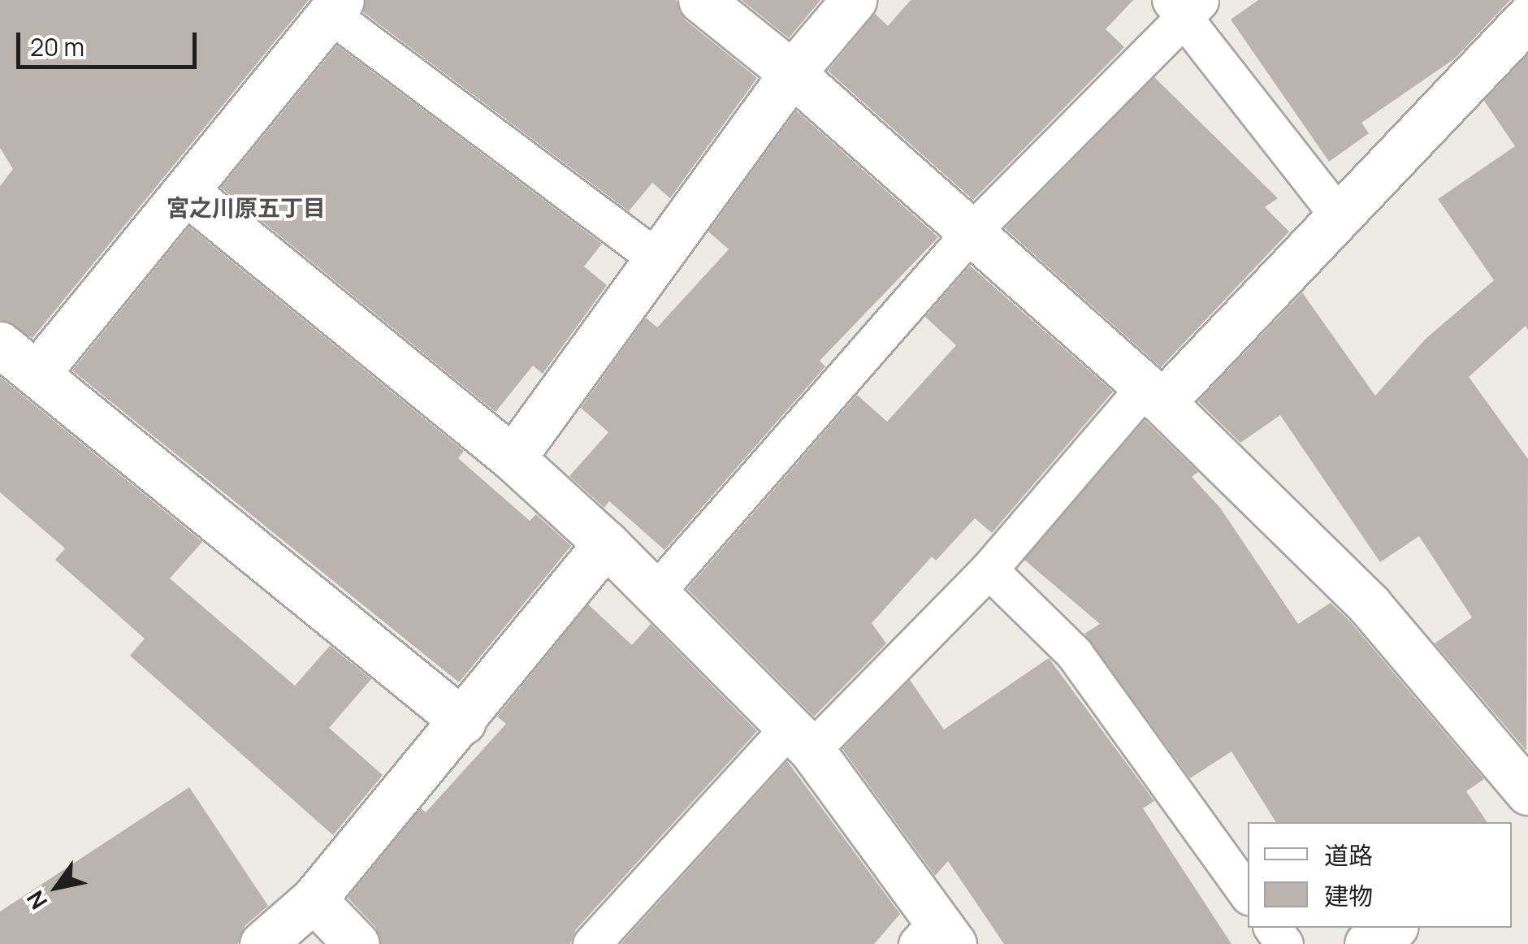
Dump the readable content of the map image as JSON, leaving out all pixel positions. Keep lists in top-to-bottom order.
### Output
{
  "districts": ["宮之川原五丁目"],
  "legend": ["道路", "建物"],
  "scale_bar": "20 m",
  "north": "bottom left"
}
